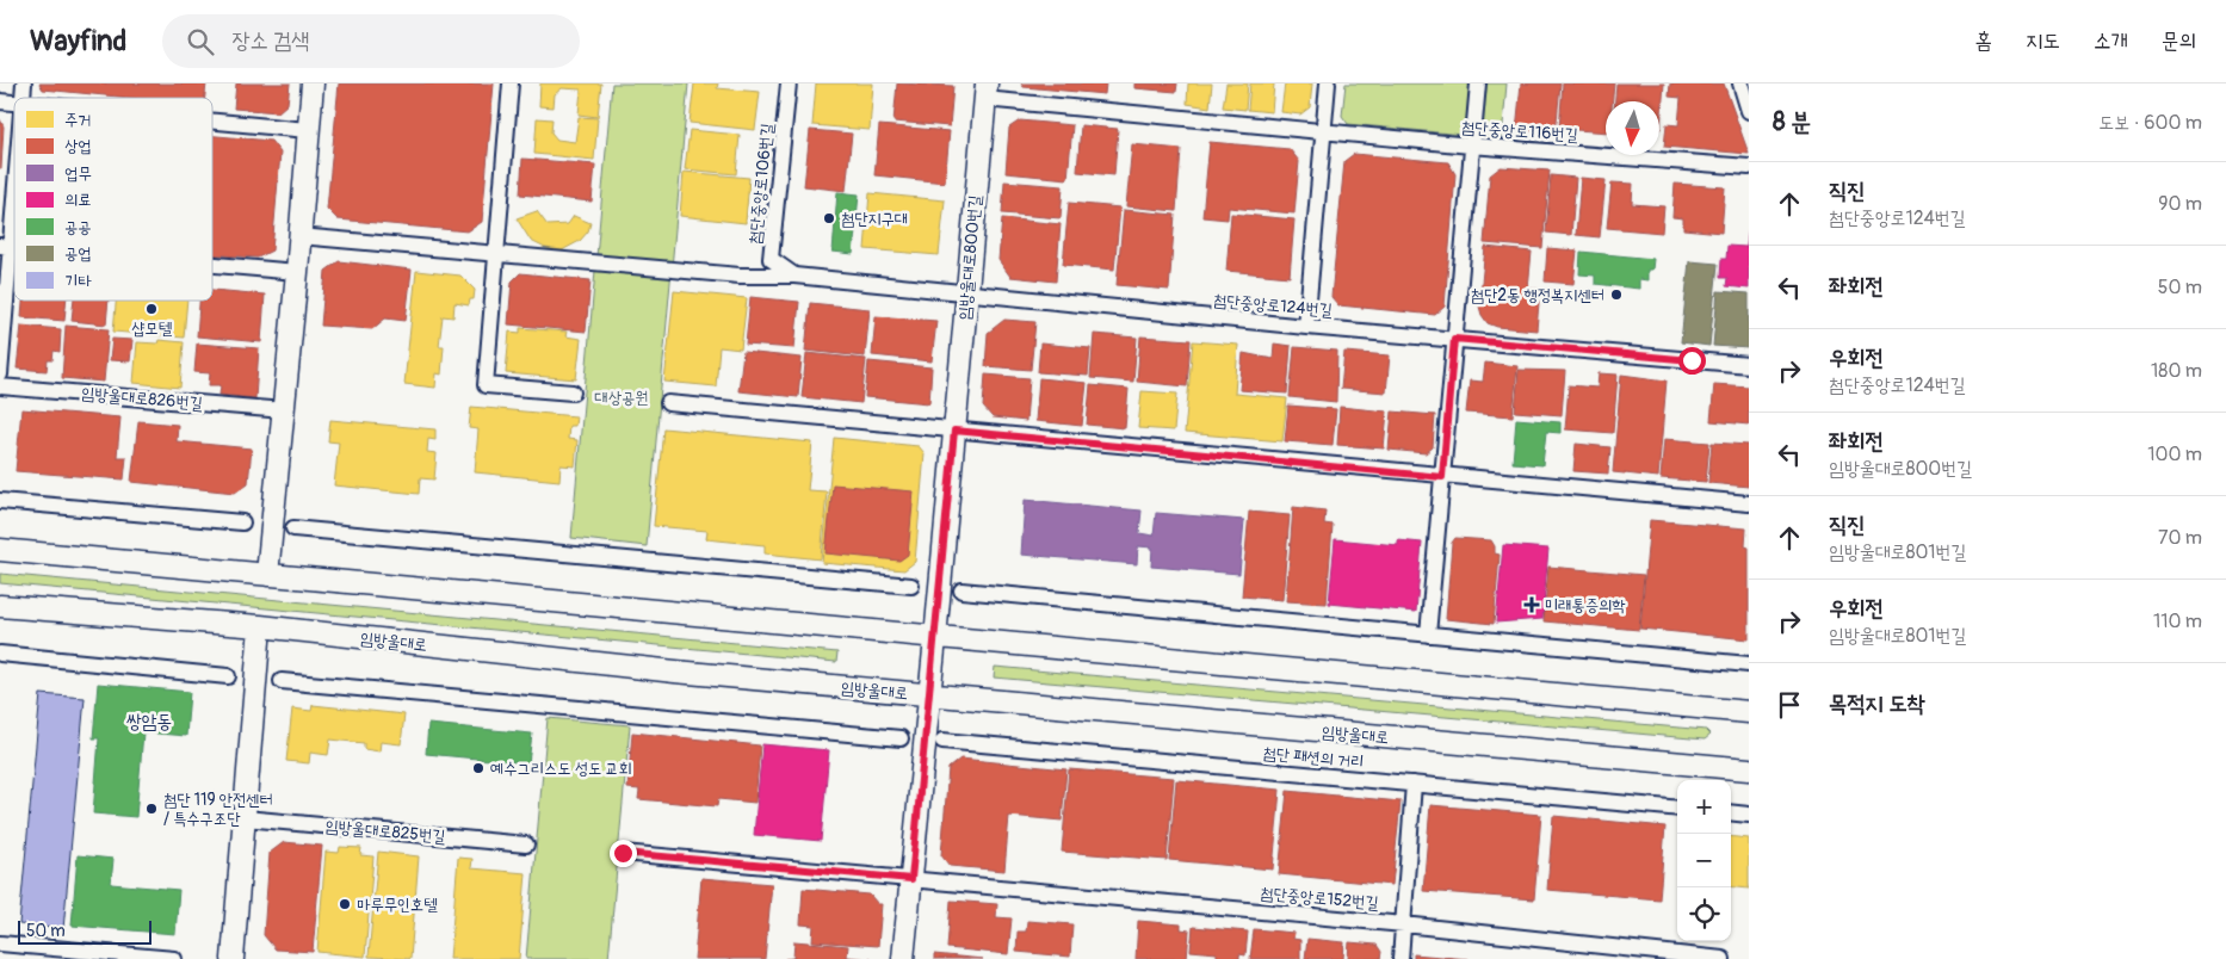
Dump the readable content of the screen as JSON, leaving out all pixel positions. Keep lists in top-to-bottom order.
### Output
{
  "streets": {
    "main road": ["임방울대로800번길", "임방울대로"],
    "street": [
      "첨단중앙로116번길",
      "첨단중앙로106번길",
      "첨단중앙로124번길",
      "임방울대로826번길",
      "첨단 패션의 거리",
      "임방울대로825번길",
      "첨단중앙로152번길"
    ]
  },
  "crossings": [
    ["첨단중앙로116번길", "임방울대로800번길"],
    ["첨단중앙로106번길", "첨단중앙로124번길"],
    ["임방울대로800번길", "첨단중앙로124번길"],
    ["임방울대로800번길", "임방울대로"],
    ["임방울대로800번길", "첨단중앙로152번길"]
  ],
  "districts": ["쌍암동"],
  "parks": ["대상공원"],
  "places": {
    "other": [
      "첨단지구대",
      "첨단2동 행정복지센터",
      "샵모텔",
      "예수그리스도 성도 교회",
      "첨단 119 안전센터 / 특수구조단",
      "마루무인호텔"
    ],
    "health": ["미래통증의학"]
  },
  "legend": [
    "주거",
    "상업",
    "업무",
    "의료",
    "공공",
    "공업",
    "기타"
  ],
  "scale_bar": "50 m",
  "north": "bottom",
  "page": {
    "header": "Wayfind",
    "search": "장소 검색",
    "nav": [
      "홈",
      "지도",
      "소개",
      "문의"
    ],
    "heading": ["8 분", "도보 · 600 m"],
    "list": [
      ["직진", "첨단중앙로124번길", "90 m"],
      ["좌회전", "50 m"],
      ["우회전", "첨단중앙로124번길", "180 m"],
      ["좌회전", "임방울대로800번길", "100 m"],
      ["직진", "임방울대로801번길", "70 m"],
      ["우회전", "임방울대로801번길", "110 m"],
      "목적지 도착"
    ],
    "map_buttons": ["+", "−"],
    "scale": "50 m"
  }
}
